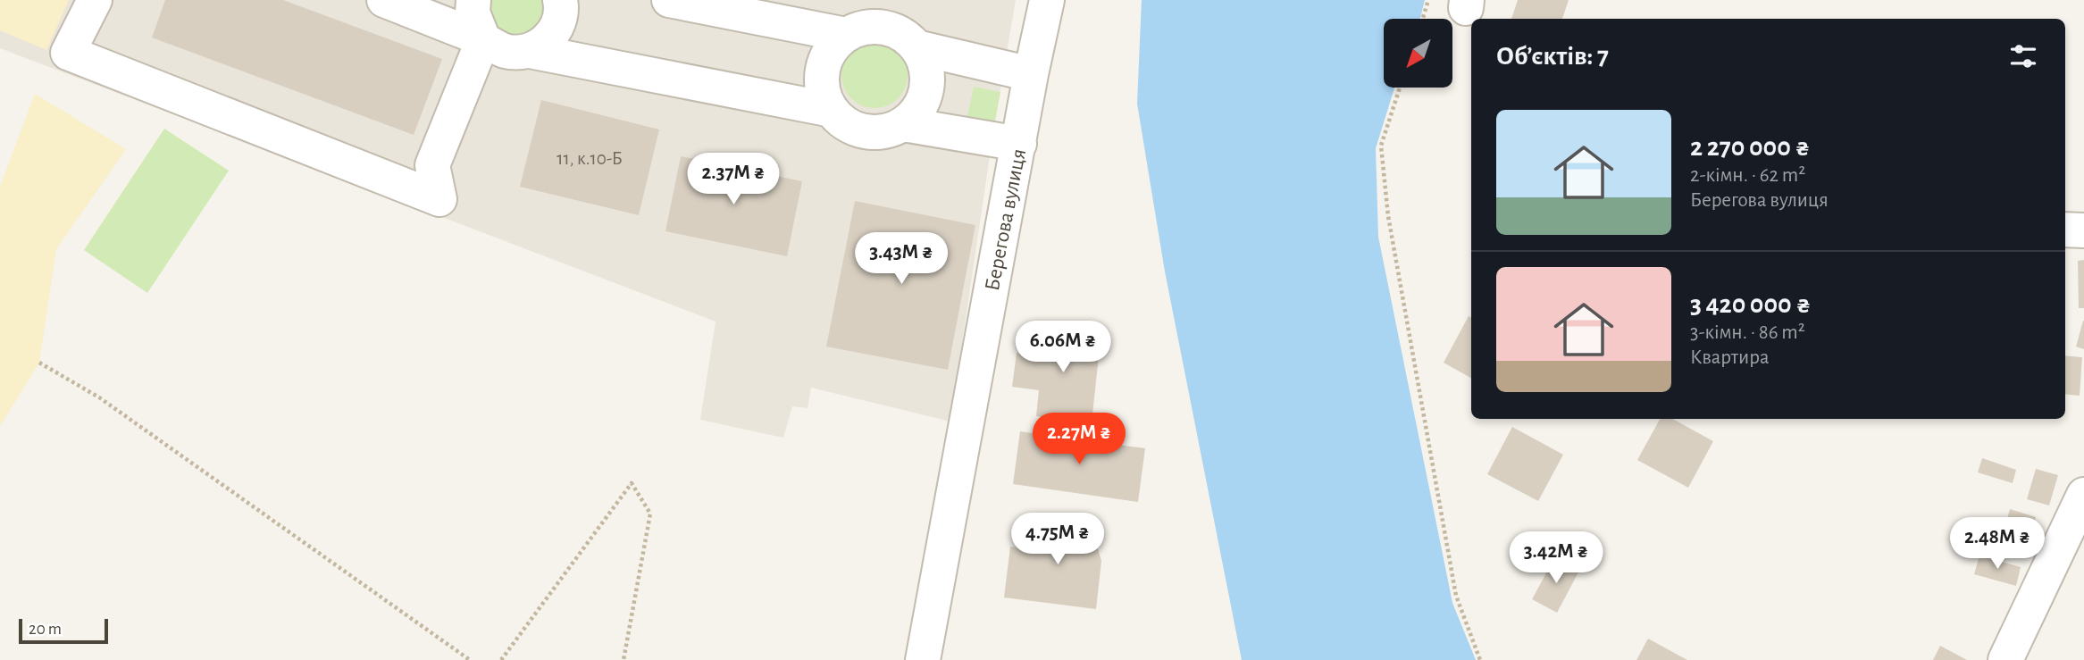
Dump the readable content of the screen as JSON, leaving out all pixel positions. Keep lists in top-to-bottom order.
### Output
{
  "streets": {
    "street": ["Берегова вулиця"]
  },
  "house_numbers": ["11, к.10-Б"],
  "scale_bar": "20 m",
  "north": "bottom left",
  "page": {
    "heading": "Об’єктів: 7",
    "list": [
      {
        "name": "2 270 000 ₴",
        "note": "2-кімн. · 62 m² · Берегова вулиця"
      },
      {
        "name": "3 420 000 ₴",
        "note": "3-кімн. · 86 m² · Квартира"
      }
    ],
    "price": [
      "2.37M ₴",
      "3.43M ₴",
      "6.06M ₴",
      "2.27M ₴",
      "4.75M ₴",
      "2.48M ₴",
      "3.42M ₴"
    ],
    "scale": "20 m"
  }
}
